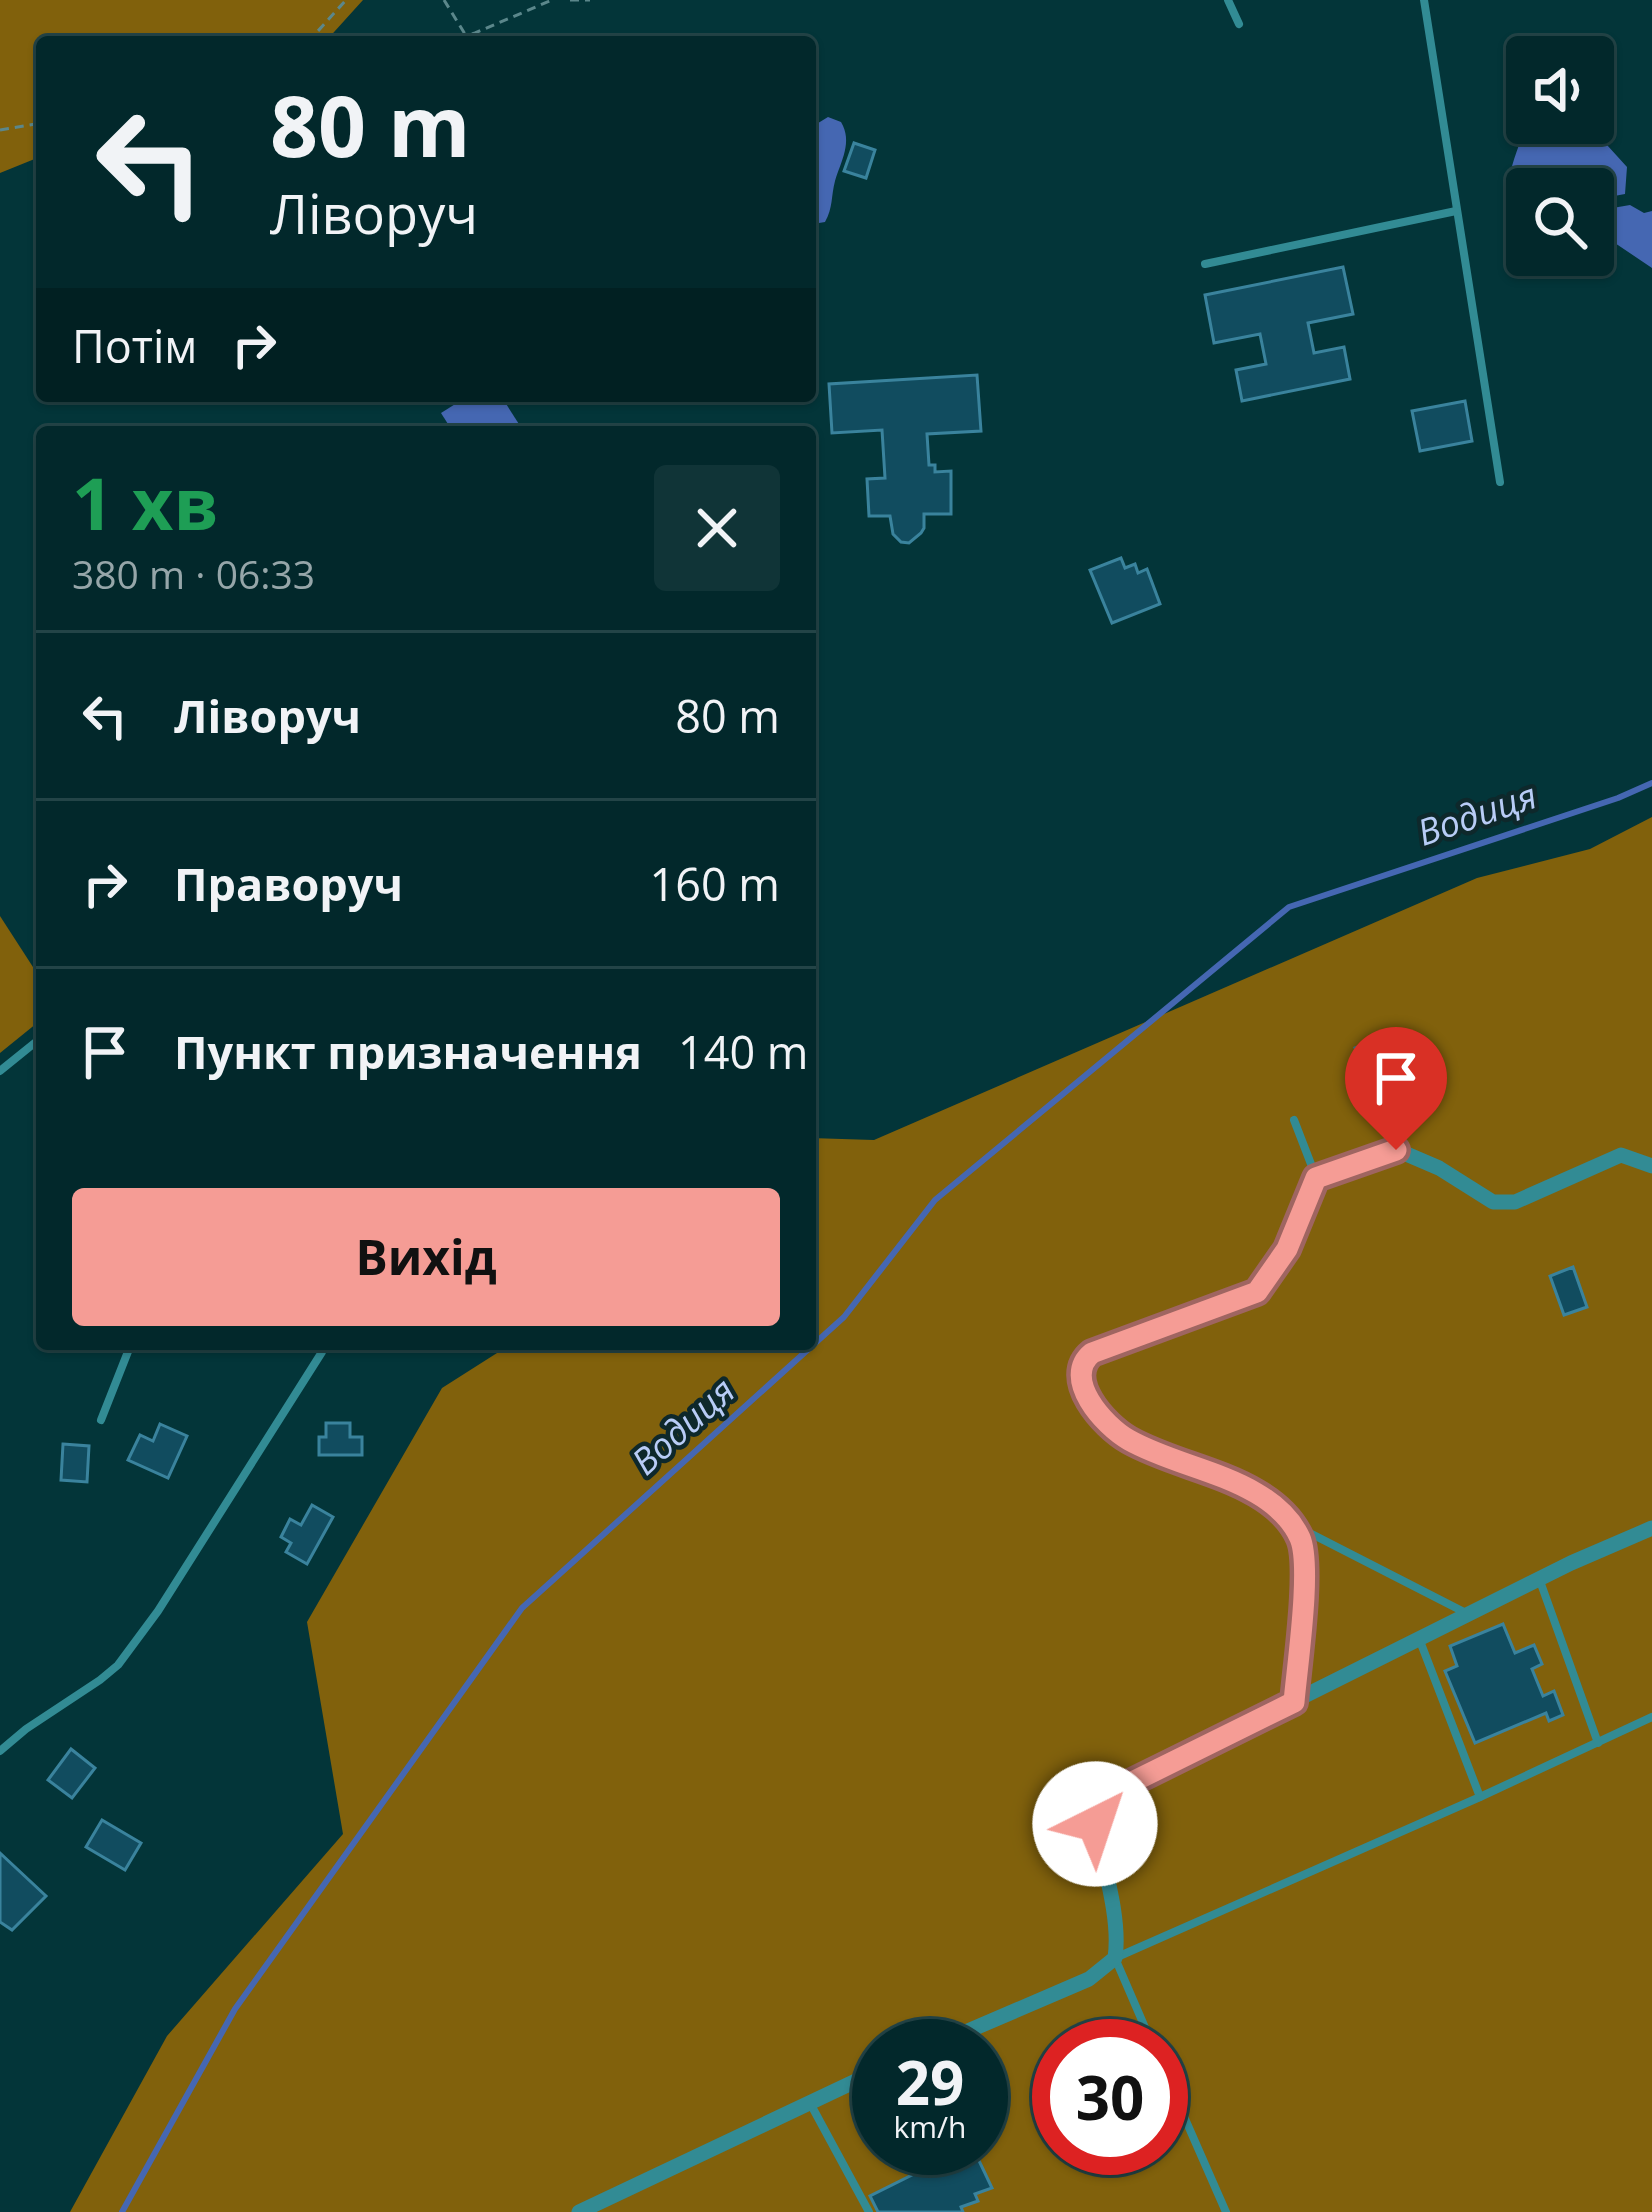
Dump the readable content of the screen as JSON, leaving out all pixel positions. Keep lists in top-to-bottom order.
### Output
{
  "water": ["Водиця"],
  "page": {
    "turn": ["80 m", "Ліворуч"],
    "then": "Потім",
    "heading": ["1 хв", "380 m · 06:33"],
    "list": [
      {
        "name": "Ліворуч",
        "value": "80 m"
      },
      {
        "name": "Праворуч",
        "value": "160 m"
      },
      {
        "name": "Пункт призначення",
        "value": "140 m"
      }
    ],
    "buttons": "Вихід",
    "speed": "29 km/h",
    "limit": "30"
  }
}
